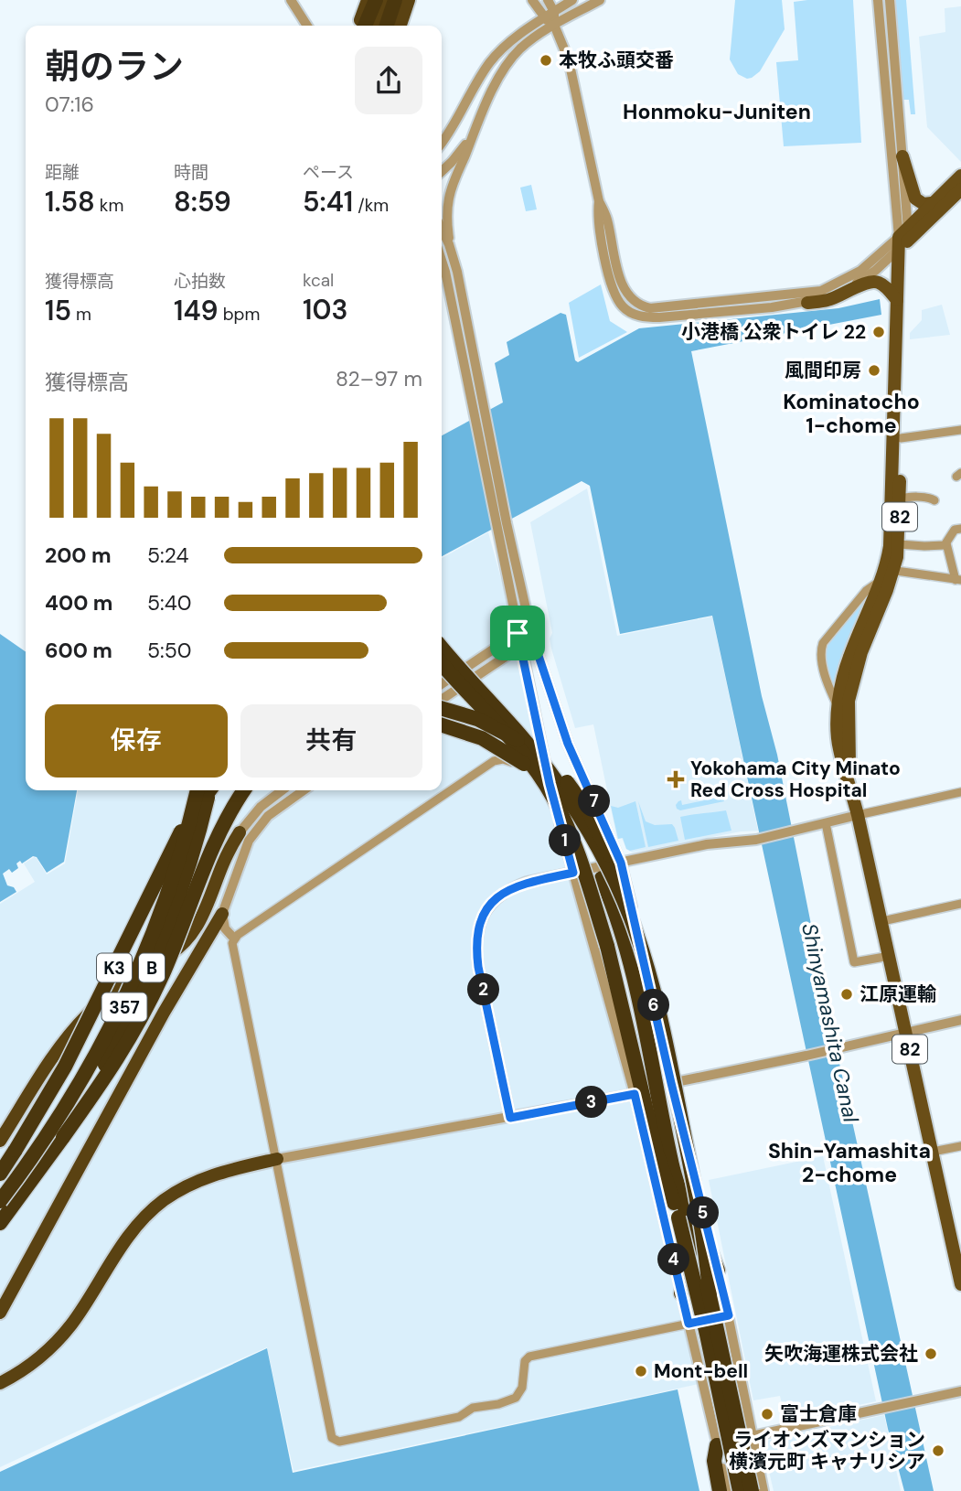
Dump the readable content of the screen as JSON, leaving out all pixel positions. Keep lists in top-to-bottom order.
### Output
{
  "streets": {
    "highway": ["K3", "B"],
    "main road": ["82"]
  },
  "crossings": [
    ["K3", "B"]
  ],
  "districts": ["Honmoku-Juniten", "Kominatocho 1-chome", "Shin-Yamashita 2-chome"],
  "water": ["Shinyamashita Canal"],
  "places": {
    "other": [
      "本牧ふ頭交番",
      "小港橋 公衆トイレ 22",
      "風間印房",
      "江原運輸",
      "矢吹海運株式会社",
      "Mont-bell",
      "富士倉庫",
      "ライオンズマンション 横濱元町 キャナリシア"
    ],
    "health": ["Yokohama City Minato Red Cross Hospital"]
  },
  "page": {
    "heading": ["朝のラン", "07:16"],
    "stats": [
      ["距離", "1.58 km"],
      ["時間", "8:59"],
      ["ペース", "5:41 /km"],
      ["獲得標高", "15 m"],
      ["心拍数", "149 bpm"],
      ["kcal", "103"]
    ],
    "chart": ["獲得標高", "82–97 m"],
    "list": [
      {
        "name": "200 m",
        "note": "5:24"
      },
      {
        "name": "400 m",
        "note": "5:40"
      },
      {
        "name": "600 m",
        "note": "5:50"
      }
    ],
    "buttons": ["保存", "共有"],
    "pins": [
      "7",
      "1",
      "2",
      "6",
      "3",
      "5",
      "4"
    ]
  }
}
